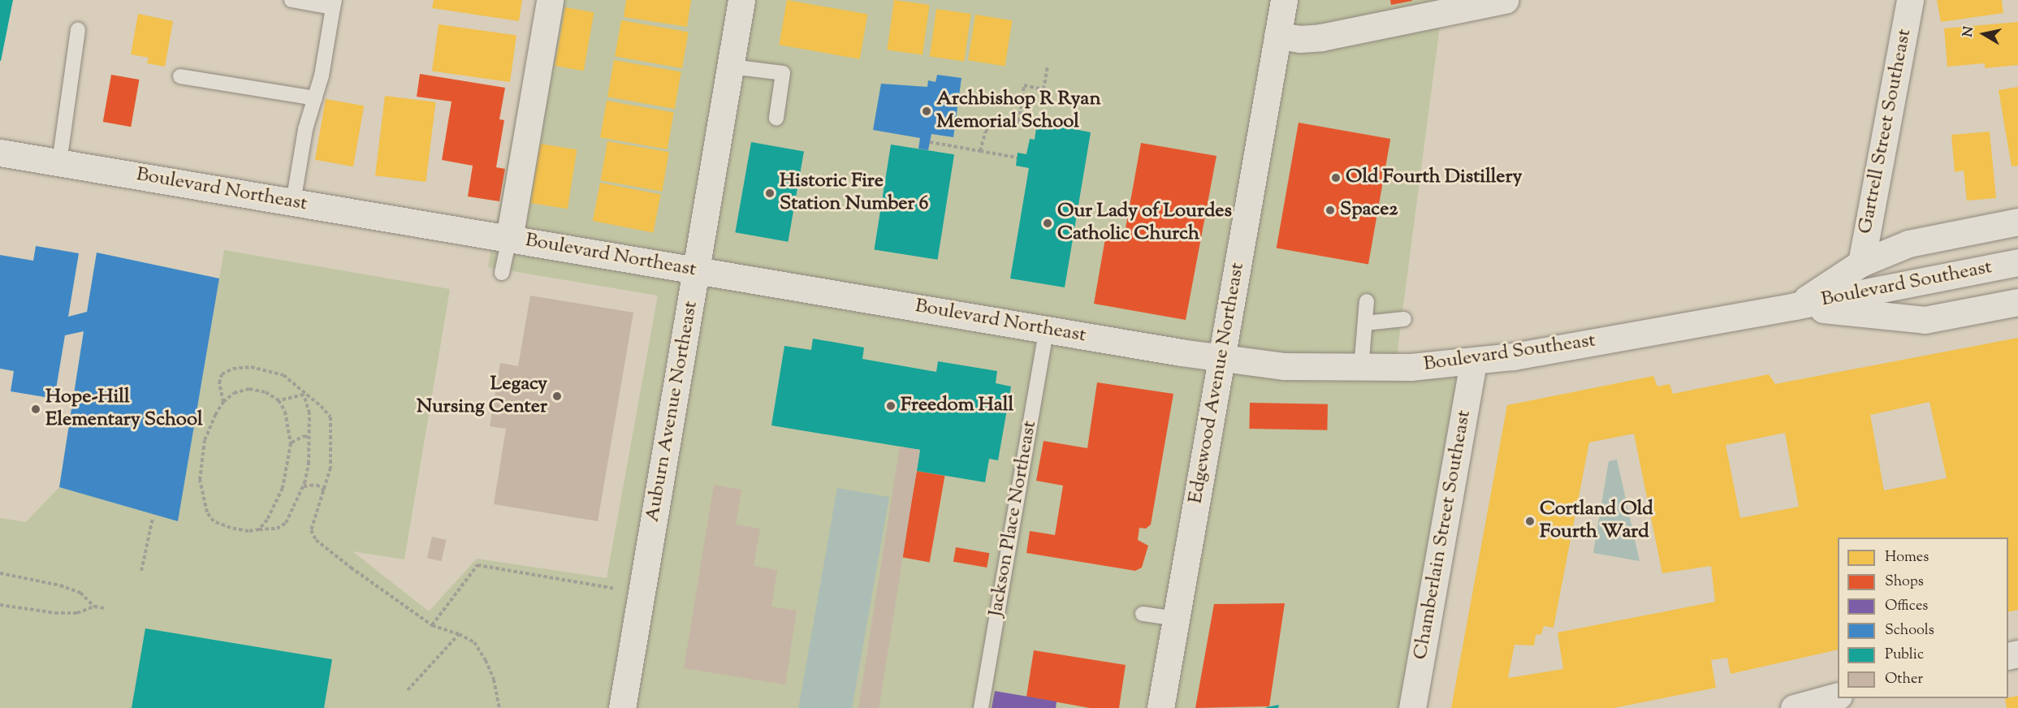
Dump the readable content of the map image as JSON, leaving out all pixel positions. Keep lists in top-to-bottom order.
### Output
{
  "streets": {
    "main road": [
      "Gartrell Street Southeast",
      "Boulevard Northeast",
      "Boulevard Southeast",
      "Edgewood Avenue Northeast",
      "Auburn Avenue Northeast",
      "Chamberlain Street Southeast"
    ],
    "lane": ["Jackson Place Northeast"]
  },
  "crossings": [
    ["Gartrell Street Southeast", "Boulevard Southeast"],
    ["Boulevard Northeast", "Boulevard Southeast"],
    ["Boulevard Northeast", "Edgewood Avenue Northeast"],
    ["Boulevard Northeast", "Auburn Avenue Northeast"],
    ["Boulevard Northeast", "Jackson Place Northeast"],
    ["Boulevard Southeast", "Edgewood Avenue Northeast"],
    ["Boulevard Southeast", "Chamberlain Street Southeast"]
  ],
  "places": [
    "Archbishop R Ryan Memorial School",
    "Old Fourth Distillery",
    "Historic Fire Station Number 6",
    "Space2",
    "Our Lady of Lourdes Catholic Church",
    "Legacy Nursing Center",
    "Freedom Hall",
    "Hope-Hill Elementary School",
    "Cortland Old Fourth Ward"
  ],
  "legend": [
    "Homes",
    "Shops",
    "Offices",
    "Schools",
    "Public",
    "Other"
  ],
  "north": "left"
}
